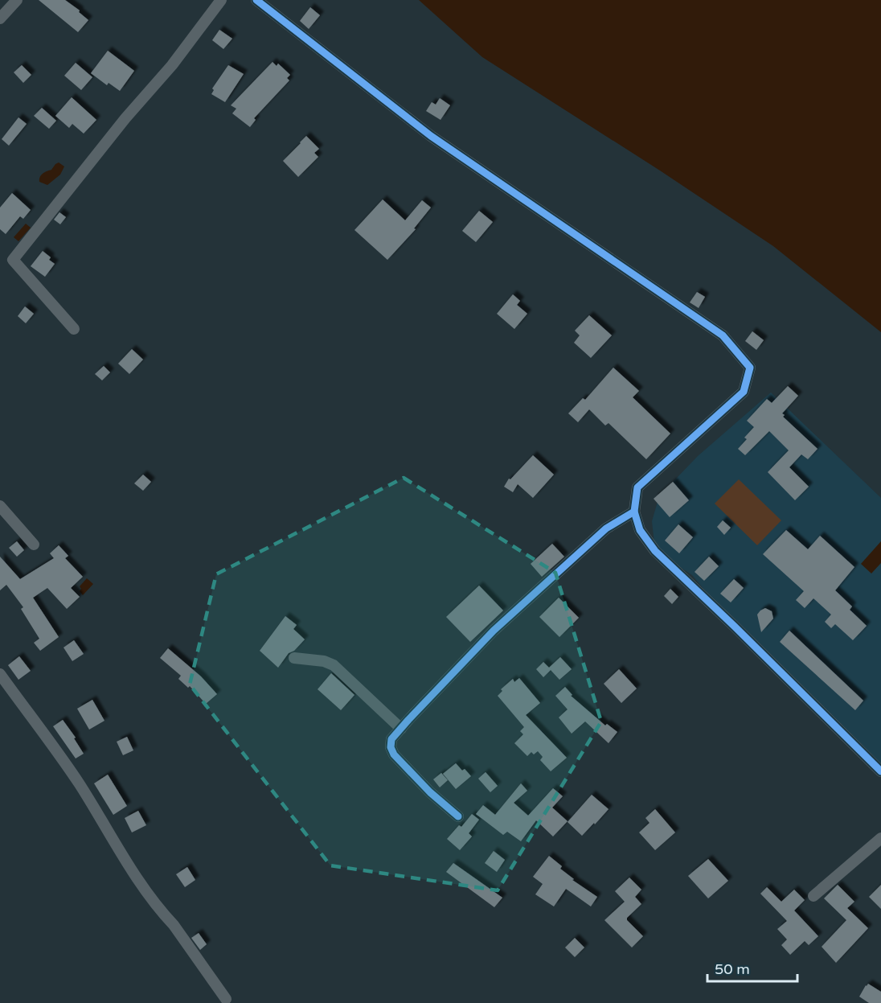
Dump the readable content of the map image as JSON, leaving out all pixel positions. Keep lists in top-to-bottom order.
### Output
{
  "scale_bar": "50 m"
}
